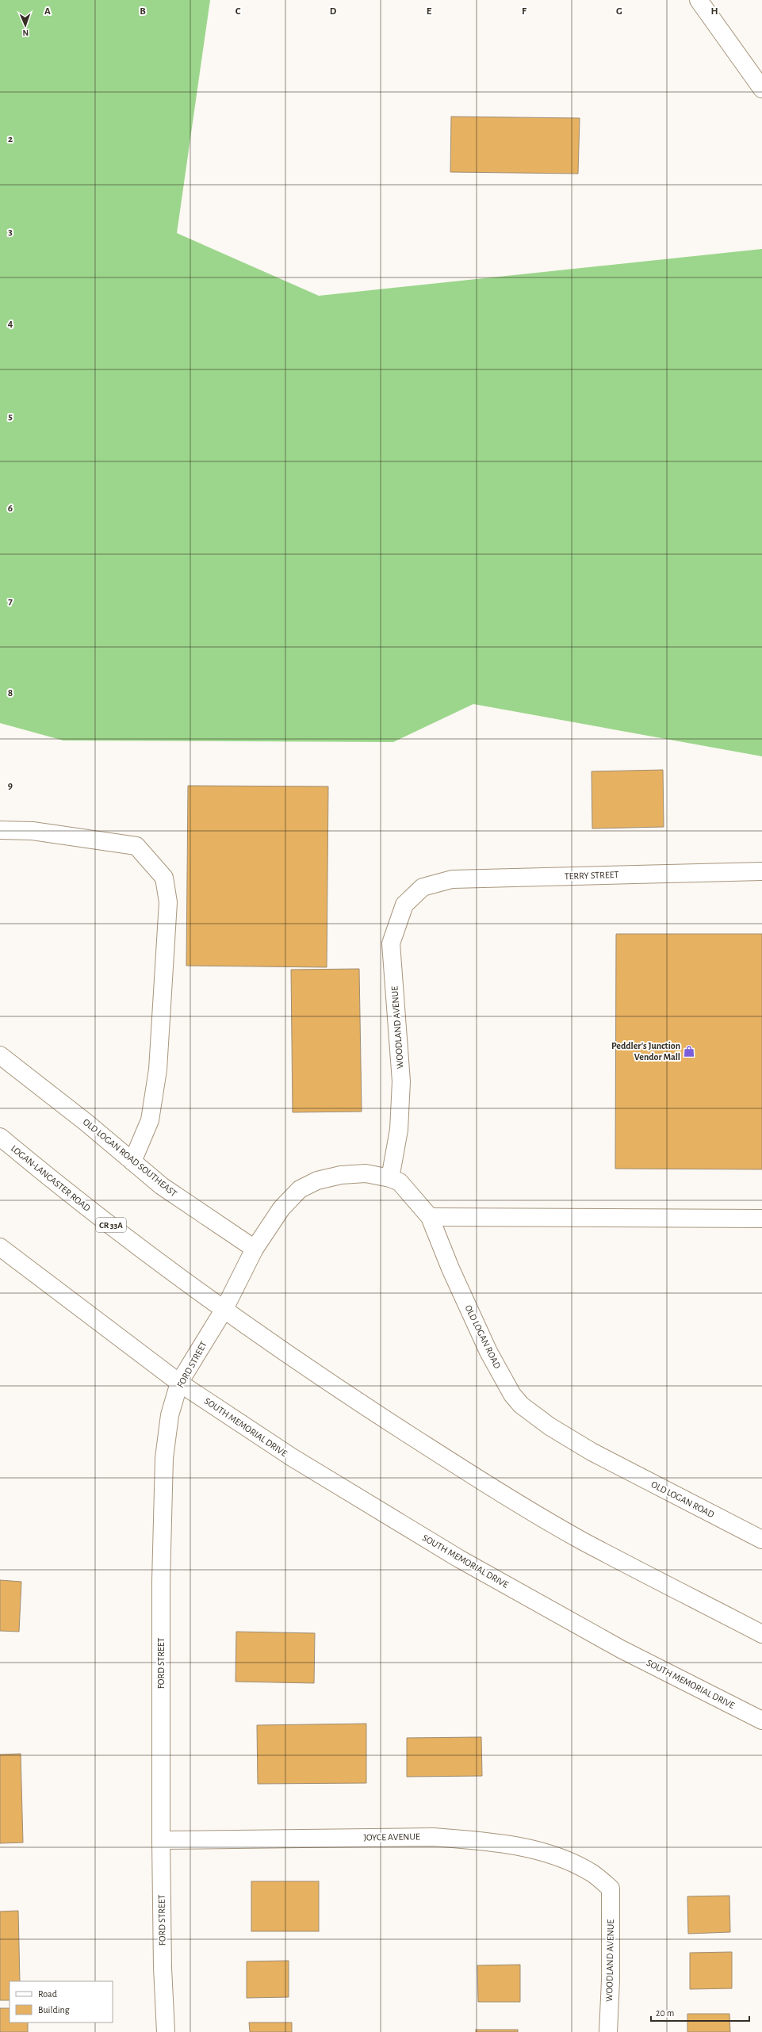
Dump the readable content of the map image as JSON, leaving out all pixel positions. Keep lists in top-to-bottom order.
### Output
{
  "streets": {
    "main road": [
      "TERRY STREET",
      "WOODLAND AVENUE",
      "OLD LOGAN ROAD SOUTHEAST",
      "LOGAN-LANCASTER ROAD",
      "CR 33A",
      "OLD LOGAN ROAD",
      "FORD STREET",
      "SOUTH MEMORIAL DRIVE",
      "JOYCE AVENUE"
    ]
  },
  "crossings": [
    ["TERRY STREET", "WOODLAND AVENUE"],
    ["WOODLAND AVENUE", "OLD LOGAN ROAD"],
    ["WOODLAND AVENUE", "JOYCE AVENUE"],
    ["OLD LOGAN ROAD SOUTHEAST", "OLD LOGAN ROAD"],
    ["LOGAN-LANCASTER ROAD", "FORD STREET"],
    ["FORD STREET", "SOUTH MEMORIAL DRIVE"],
    ["FORD STREET", "JOYCE AVENUE"]
  ],
  "places": {
    "shop": ["Peddler's Junction Vendor Mall"]
  },
  "legend": ["Road", "Building"],
  "scale_bar": "20 m",
  "north": "bottom",
  "grid": {
    "columns": [
      "A",
      "B",
      "C",
      "D",
      "E",
      "F",
      "G",
      "H"
    ],
    "rows": [
      "2",
      "3",
      "4",
      "5",
      "6",
      "7",
      "8",
      "9"
    ]
  }
}
